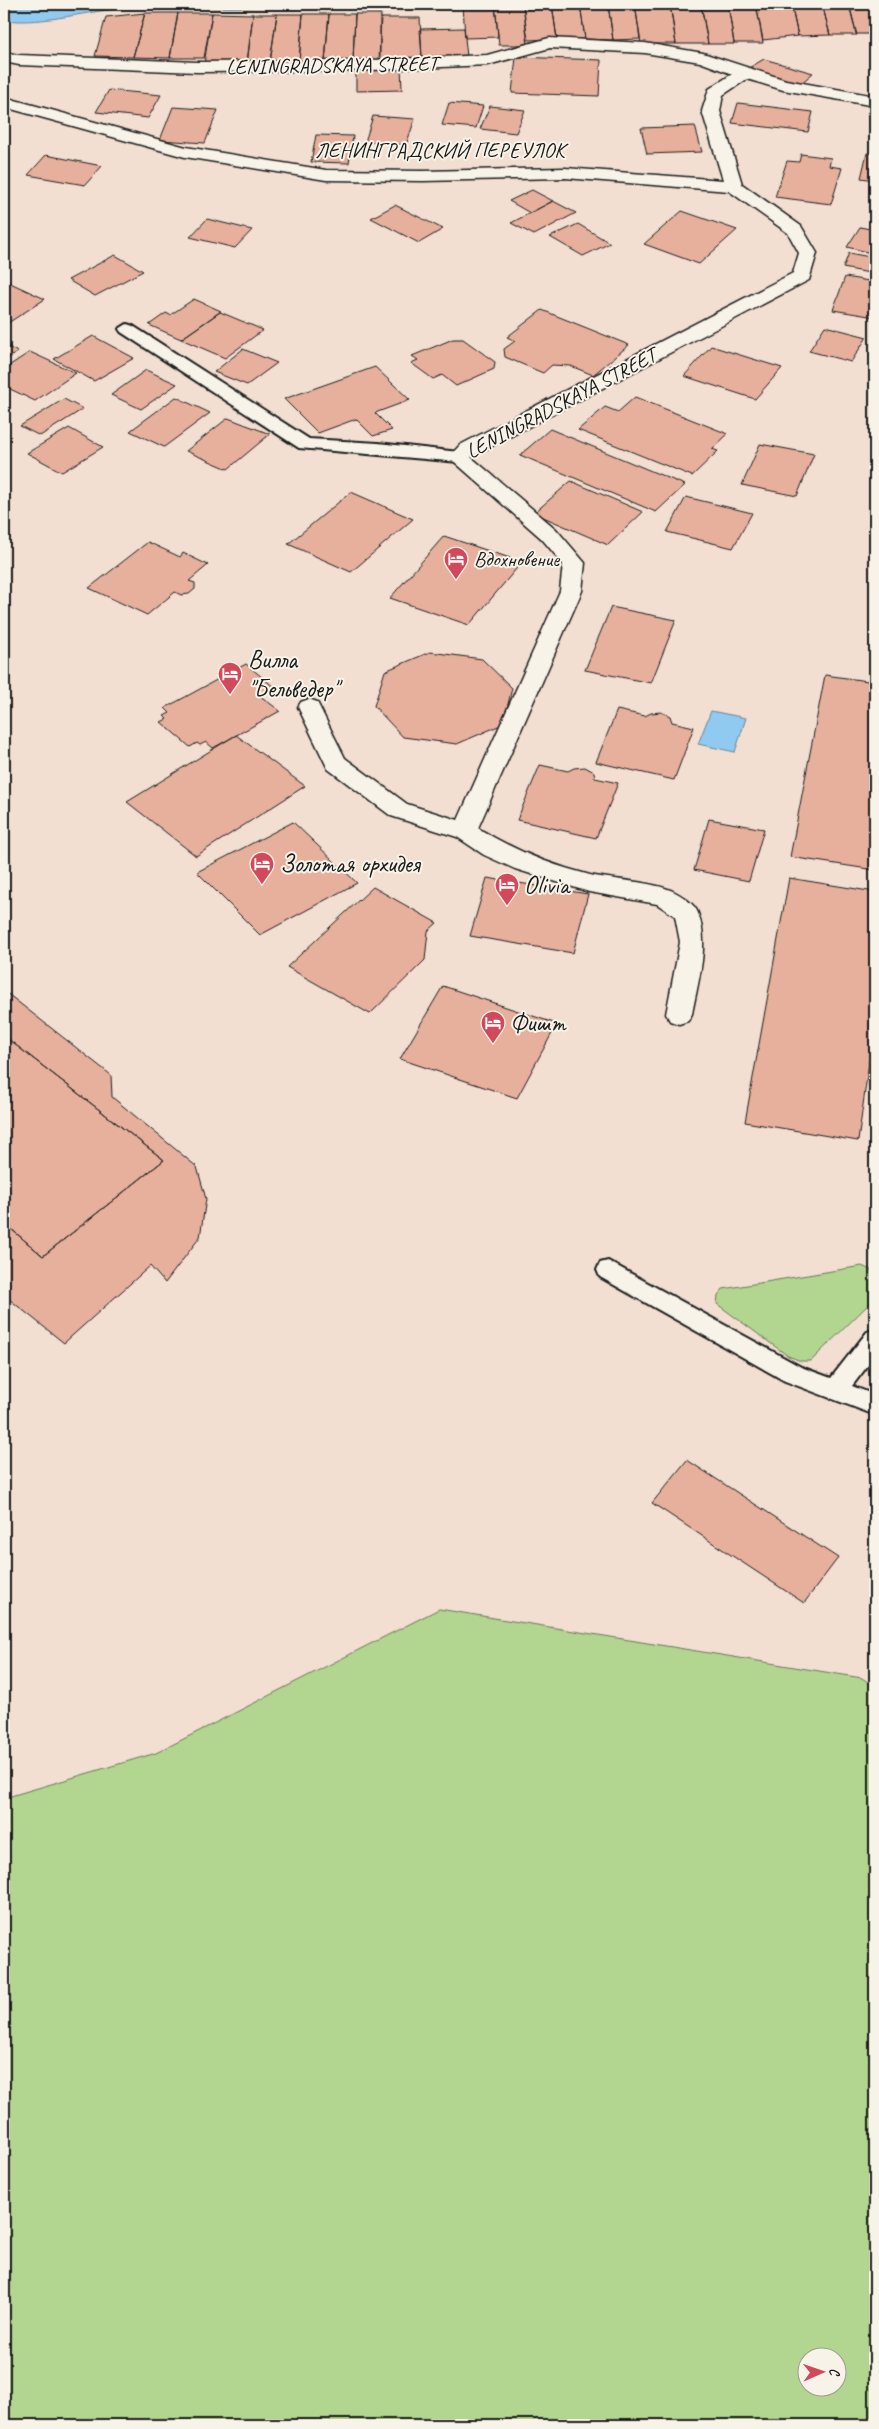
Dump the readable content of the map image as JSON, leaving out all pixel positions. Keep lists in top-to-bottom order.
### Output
{
  "streets": {
    "street": ["LENINGRADSKAYA STREET", "ЛЕНИНГРАДСКИЙ ПЕРЕУЛОК"]
  },
  "crossings": [
    ["LENINGRADSKAYA STREET", "ЛЕНИНГРАДСКИЙ ПЕРЕУЛОК"]
  ],
  "places": {
    "hotel": [
      "Вдохновение",
      "Вилла \"Бельведер\"",
      "Золотая орхидея",
      "Olivia",
      "Фишт"
    ]
  },
  "north": "right"
}
